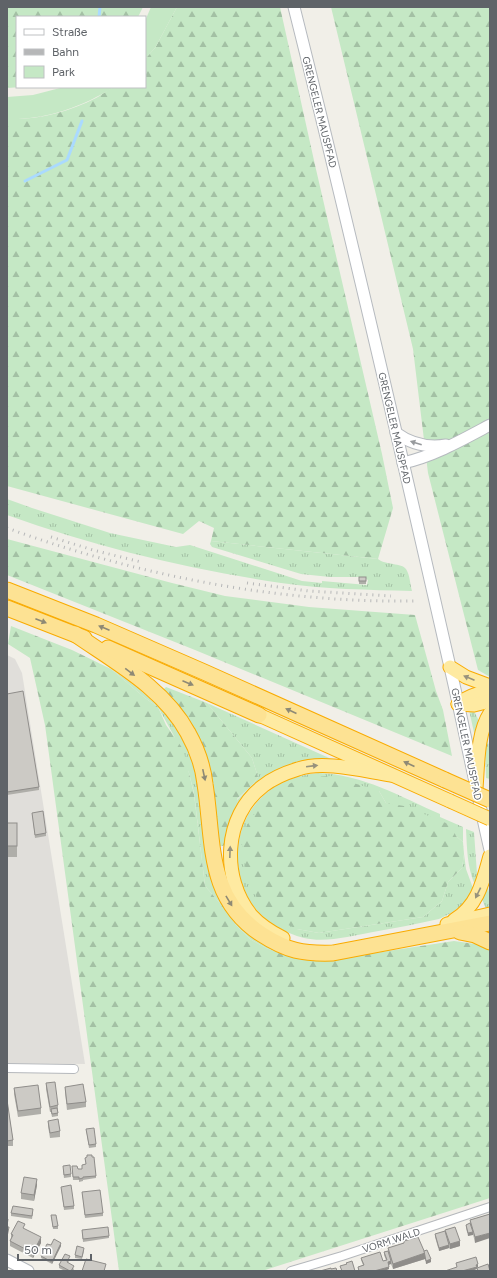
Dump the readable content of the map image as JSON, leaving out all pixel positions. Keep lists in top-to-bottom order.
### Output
{
  "streets": {
    "main road": ["GRENGELER MAUSPFAD"],
    "street": ["VORM WALD"]
  },
  "legend": ["Straße", "Bahn", "Park"],
  "scale_bar": "50 m"
}
